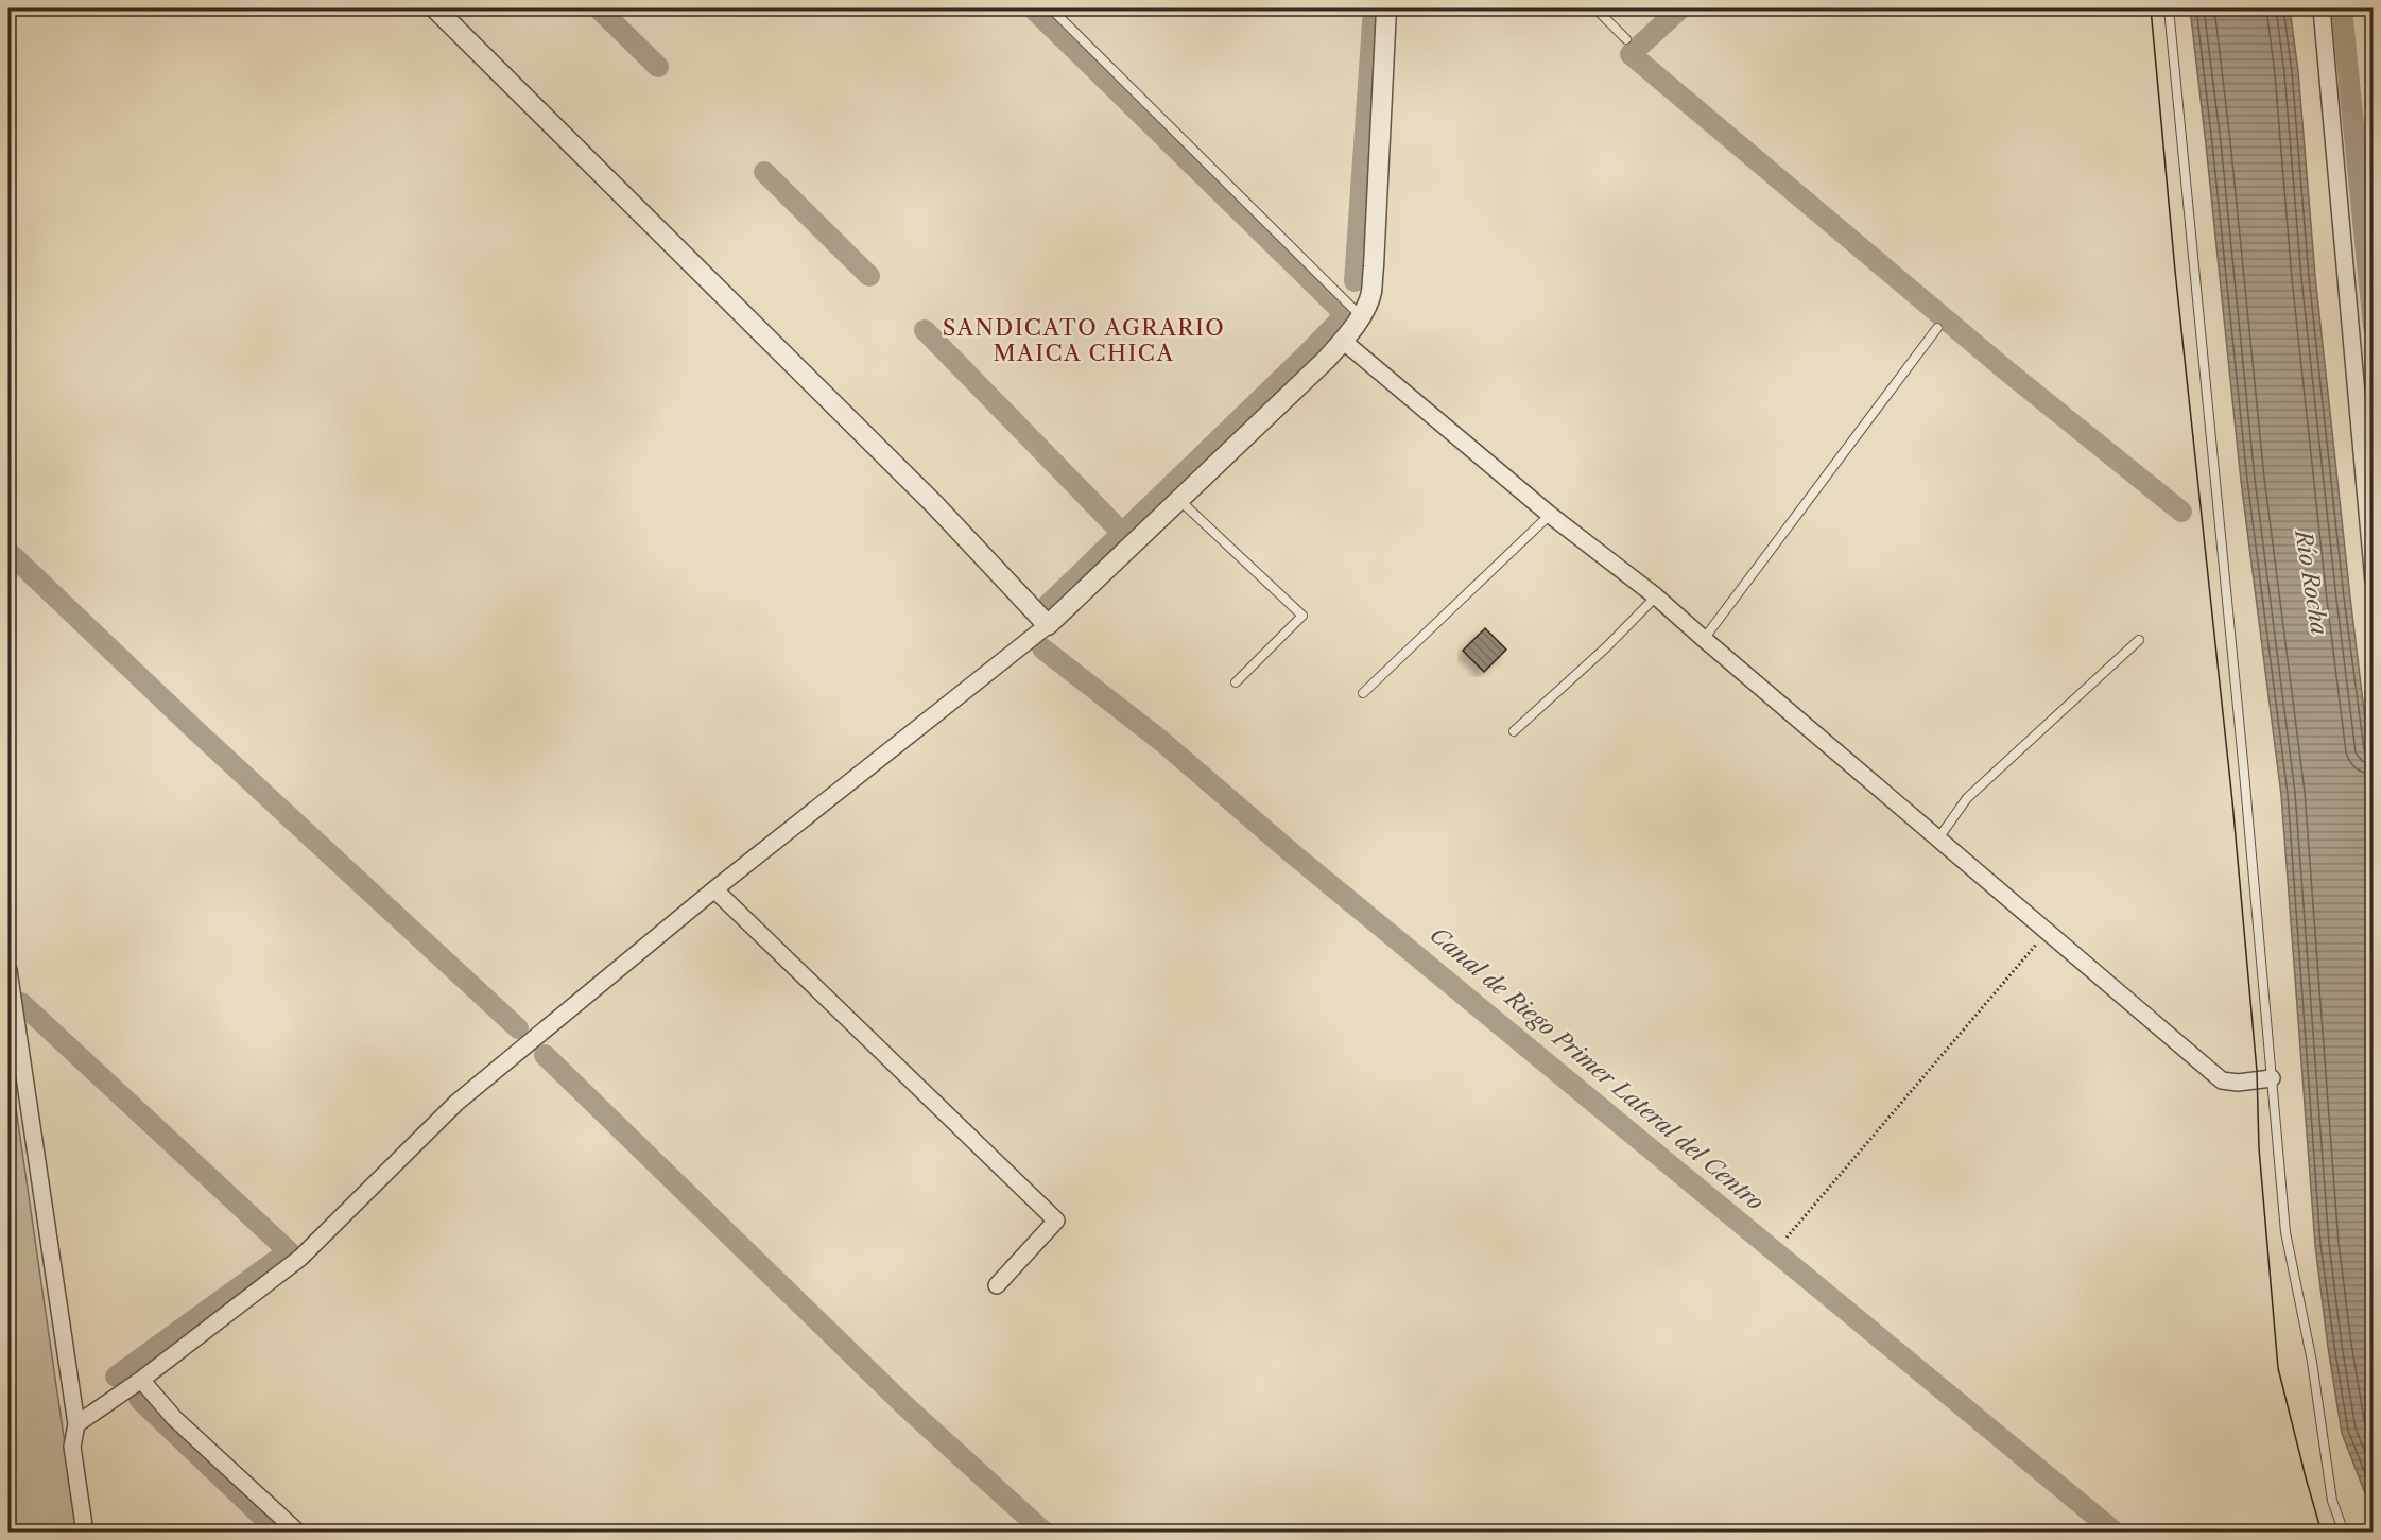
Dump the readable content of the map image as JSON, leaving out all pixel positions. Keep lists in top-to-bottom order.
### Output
{
  "districts": ["SANDICATO AGRARIO MAICA CHICA"],
  "water": ["Río Rocha", "Canal de Riego Primer Lateral del Centro"]
}
